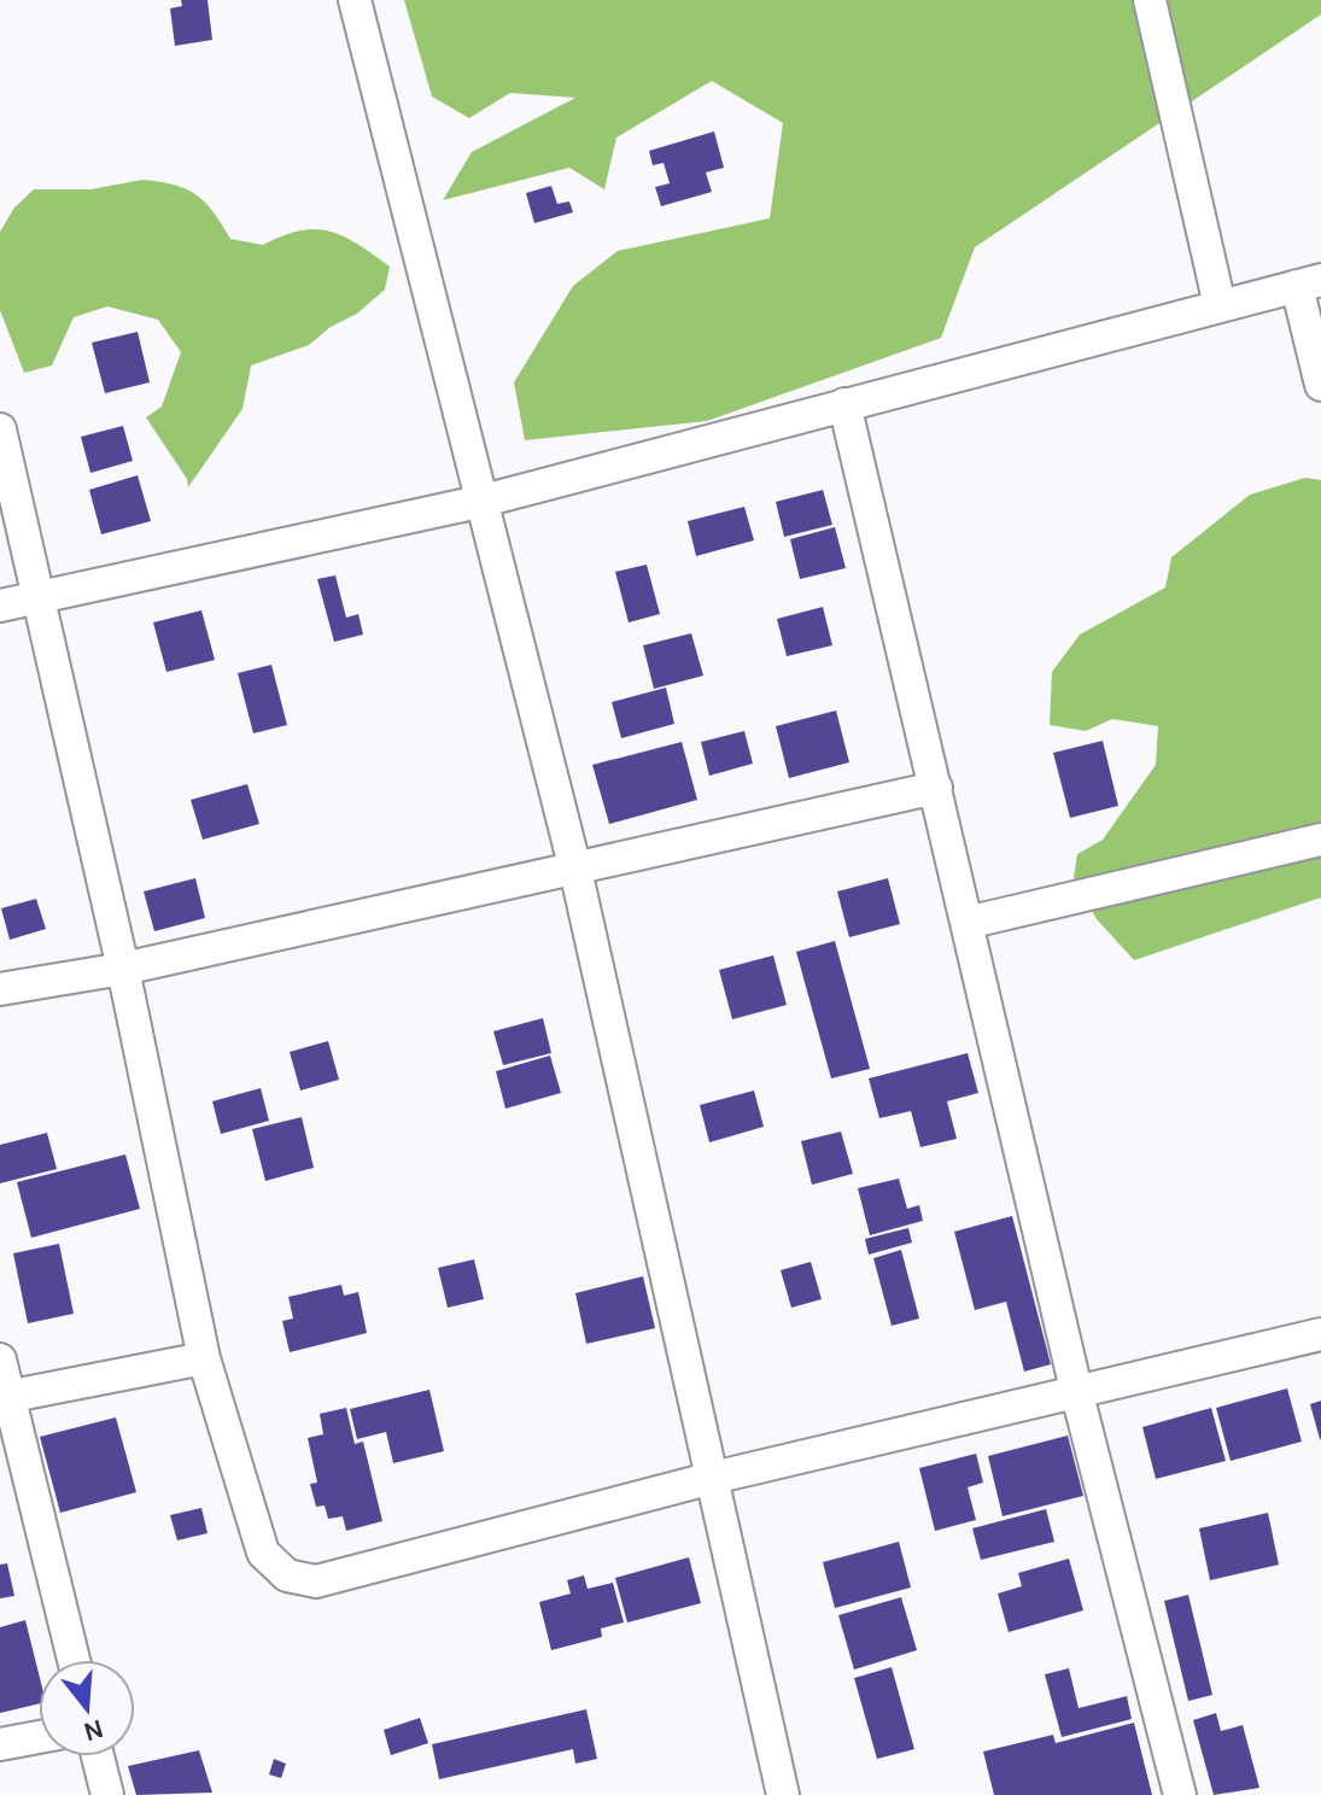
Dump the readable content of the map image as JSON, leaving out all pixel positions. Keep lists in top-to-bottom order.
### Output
{
  "north": "bottom"
}
